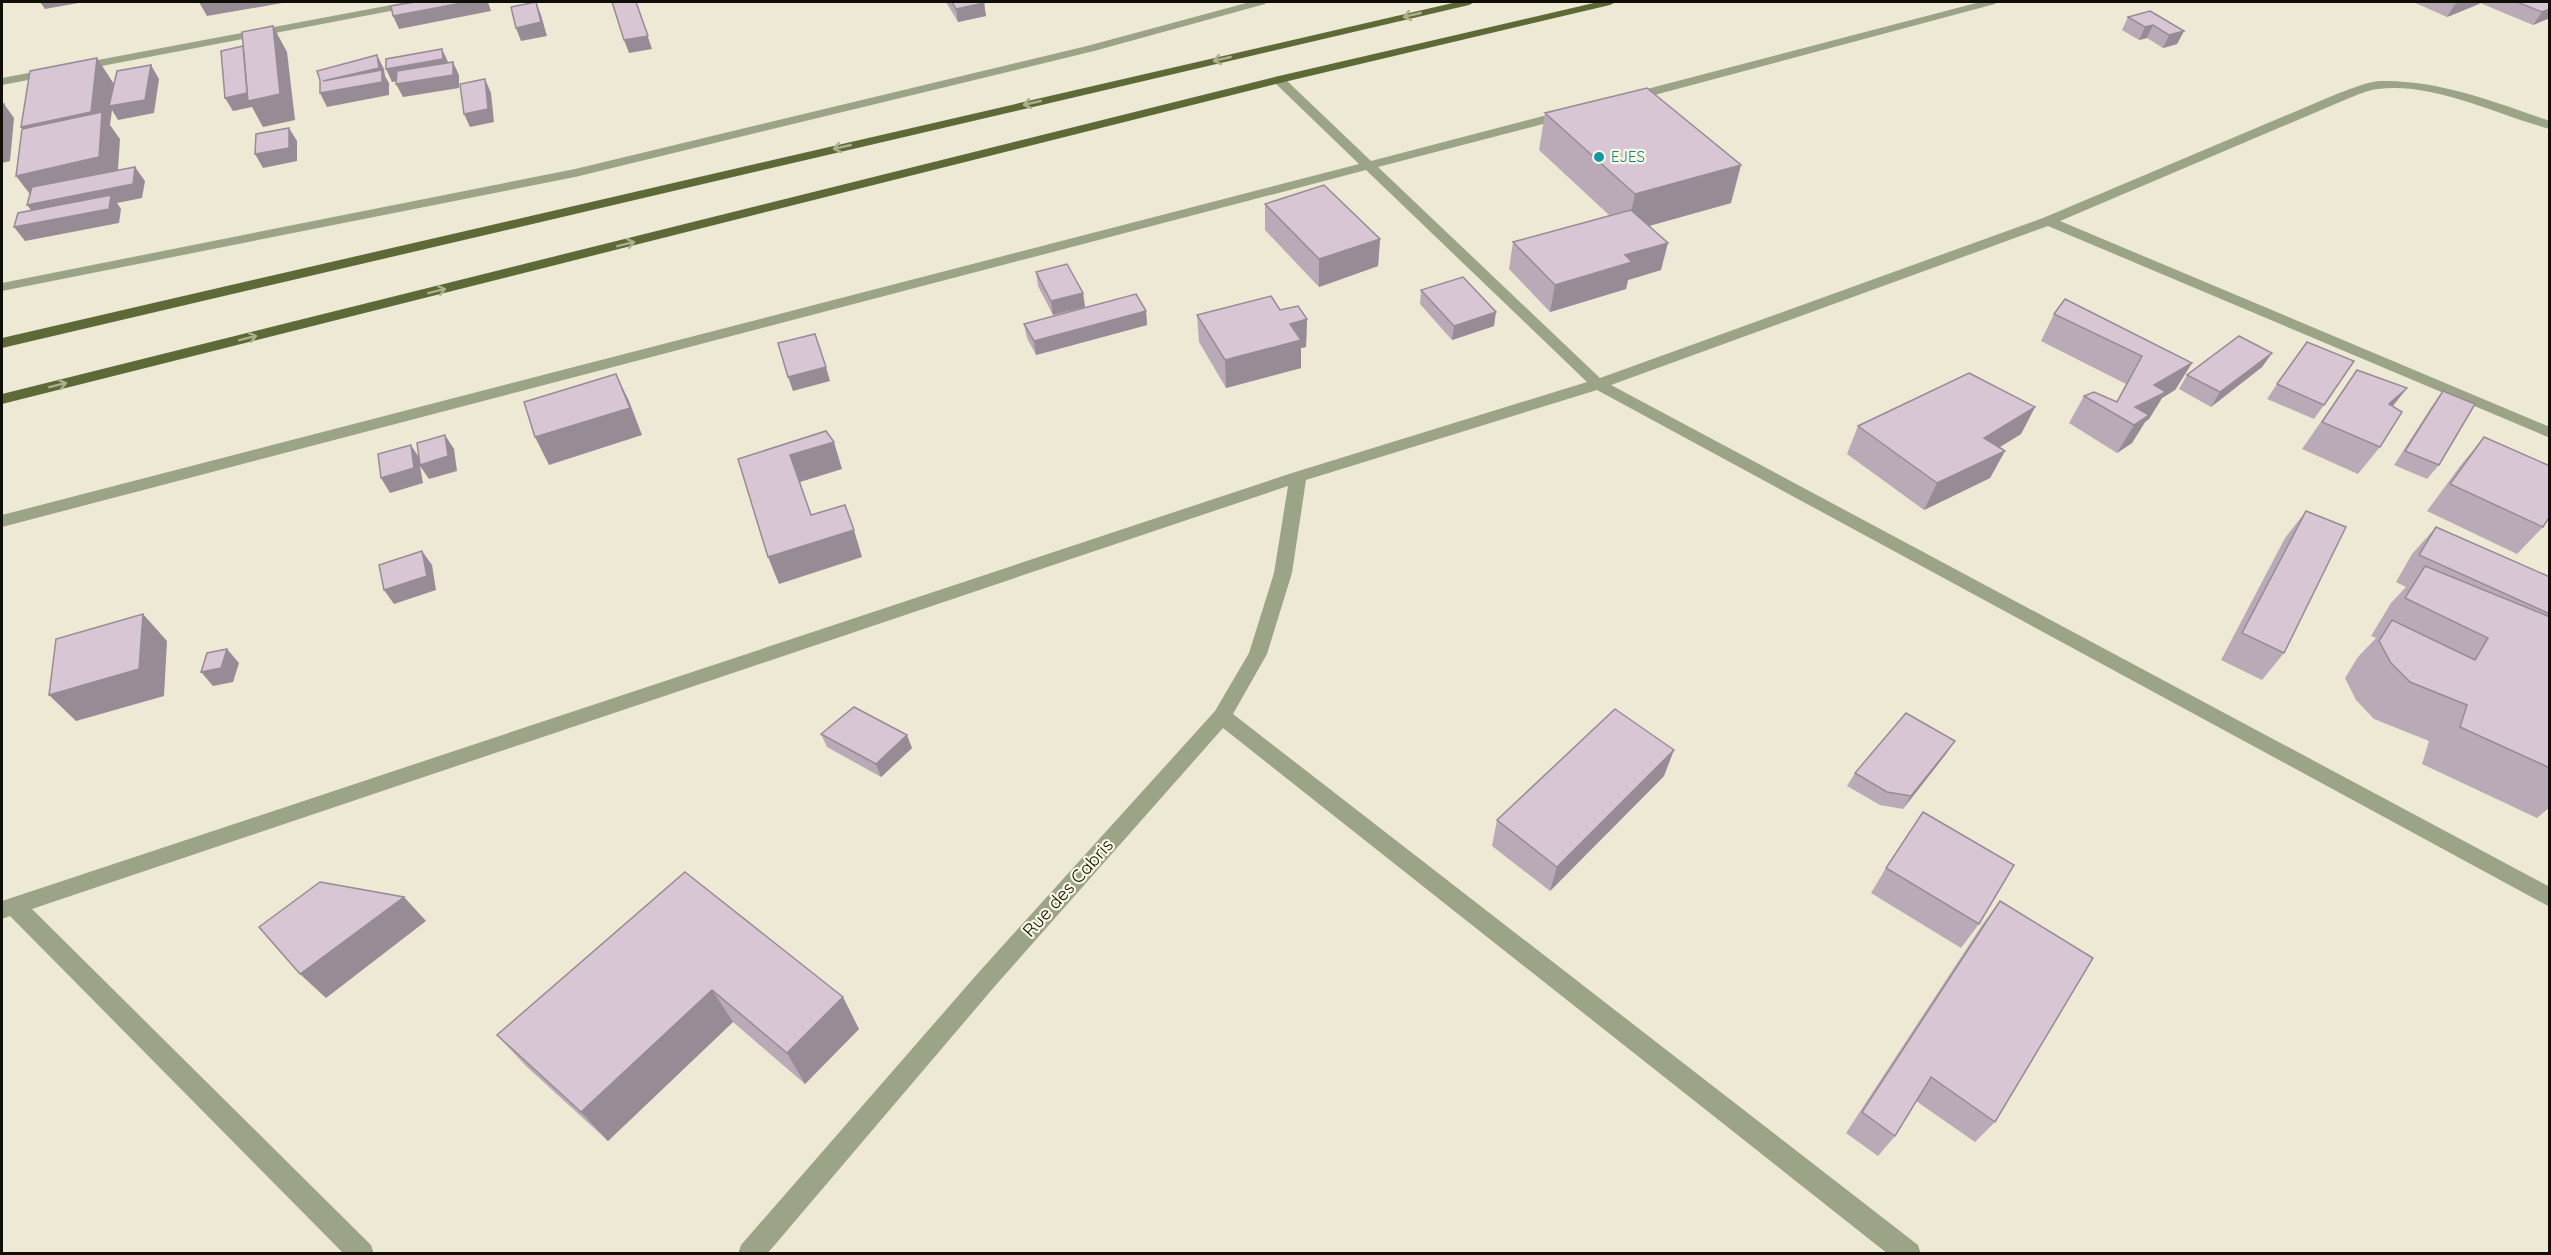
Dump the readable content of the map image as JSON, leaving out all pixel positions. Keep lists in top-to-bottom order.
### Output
{
  "streets": {
    "street": ["Rue des Cabris"]
  },
  "places": ["EJES"]
}
